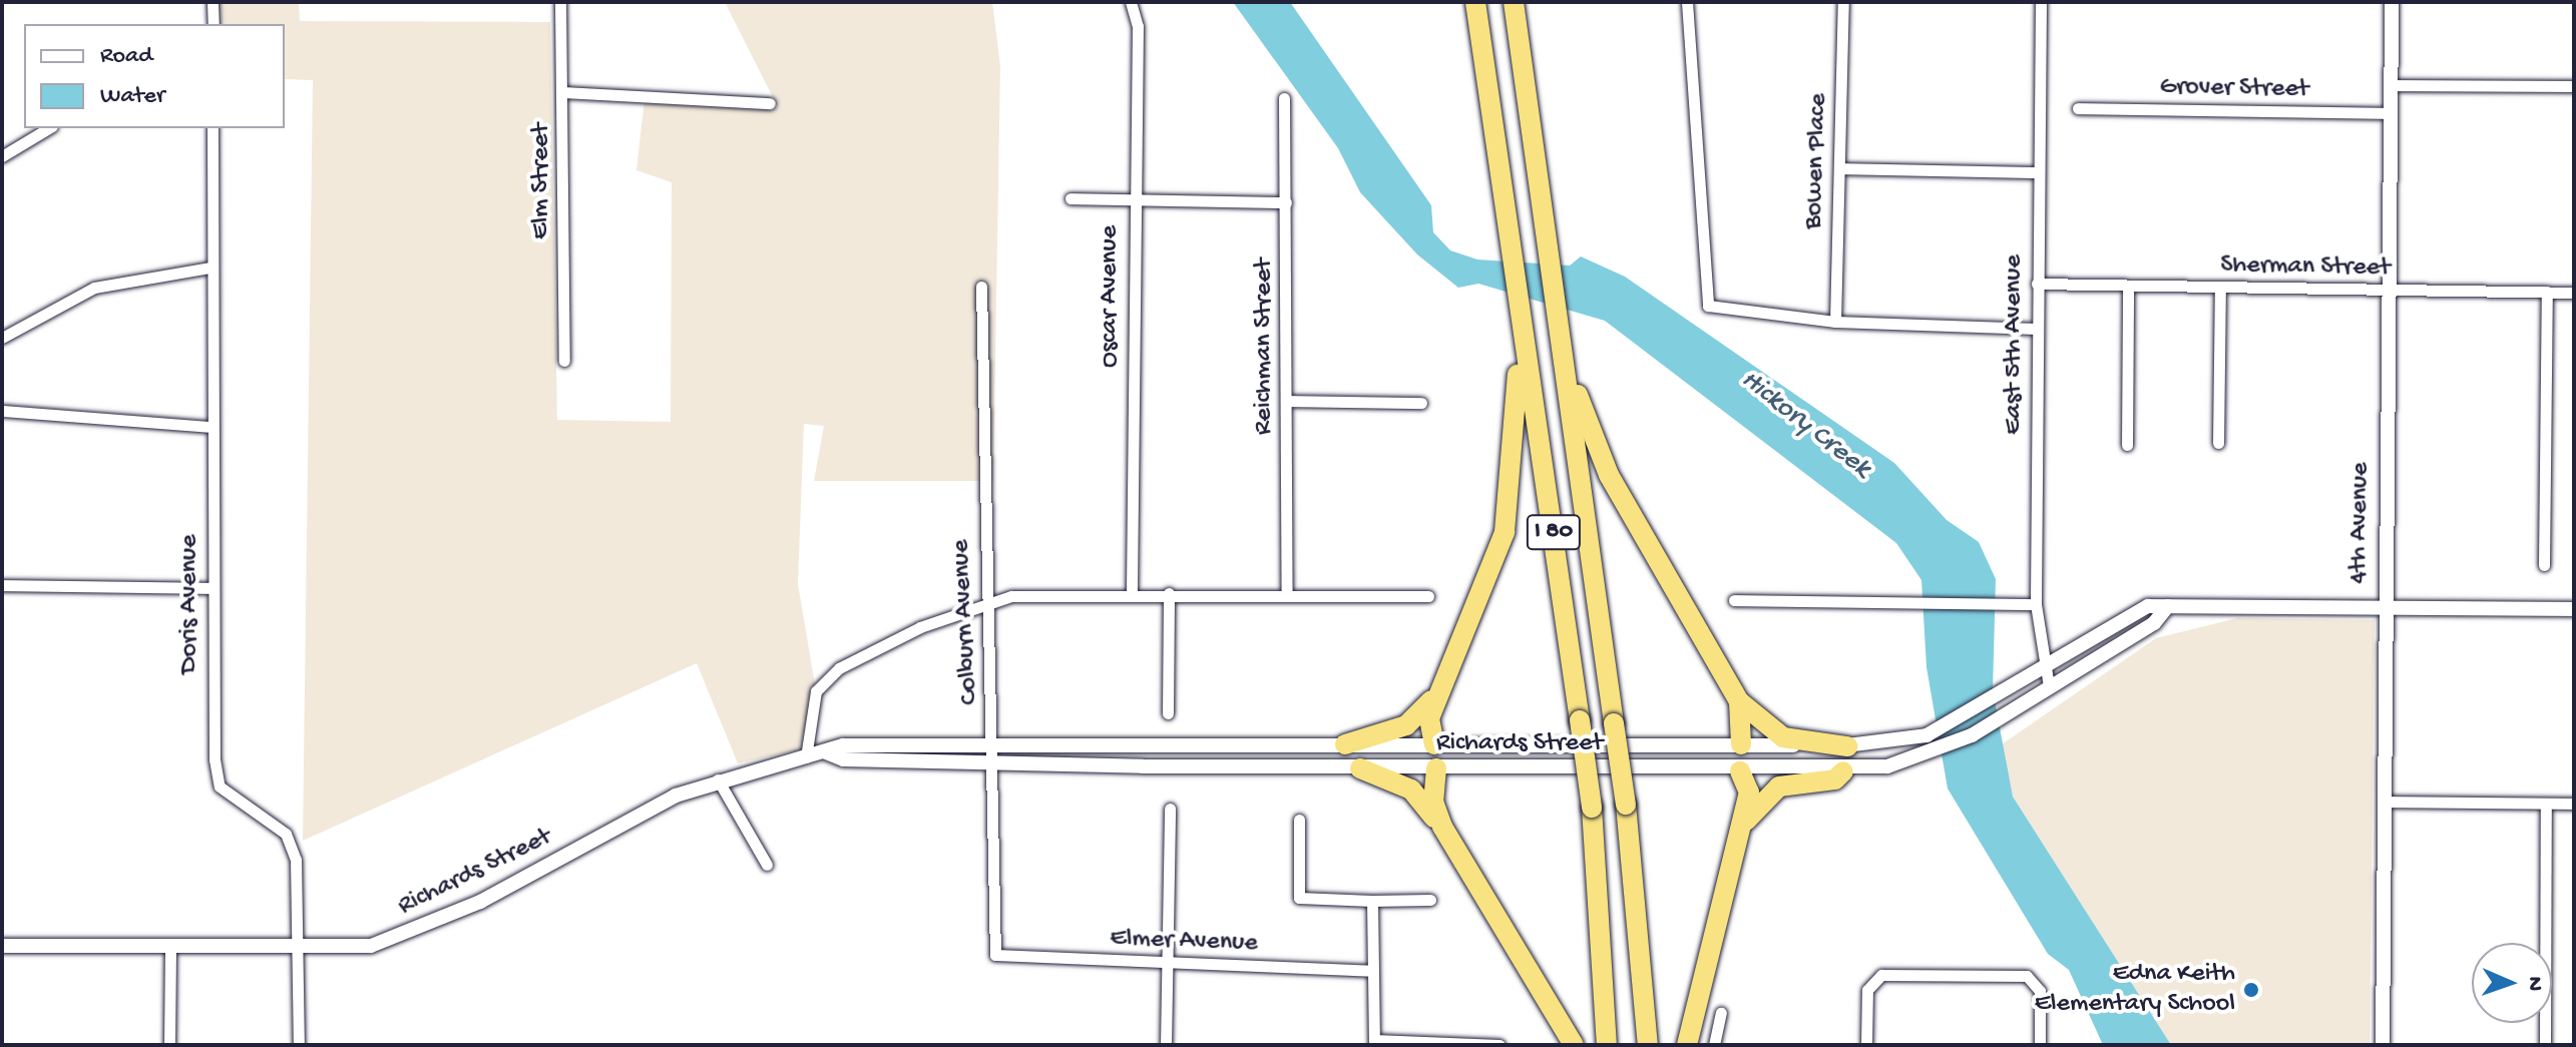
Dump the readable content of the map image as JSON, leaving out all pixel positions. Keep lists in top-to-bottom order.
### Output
{
  "streets": {
    "highway": ["I 80"],
    "street": [
      "Grover Street",
      "Bowen Place",
      "Elm Street",
      "Sherman Street",
      "Oscar Avenue",
      "East 5th Avenue",
      "Reichman Street",
      "4th Avenue",
      "Doris Avenue",
      "Colburn Avenue",
      "Richards Street",
      "Elmer Avenue"
    ]
  },
  "crossings": [
    ["Grover Street", "4th Avenue"],
    ["Sherman Street", "East 5th Avenue"],
    ["Sherman Street", "4th Avenue"],
    ["East 5th Avenue", "Richards Street"],
    ["4th Avenue", "Richards Street"],
    ["Doris Avenue", "Richards Street"],
    ["Colburn Avenue", "Richards Street"],
    ["Colburn Avenue", "Elmer Avenue"]
  ],
  "water": ["Hickory Creek"],
  "places": ["Edna Keith Elementary School"],
  "legend": ["Road", "Water"],
  "north": "right"
}
